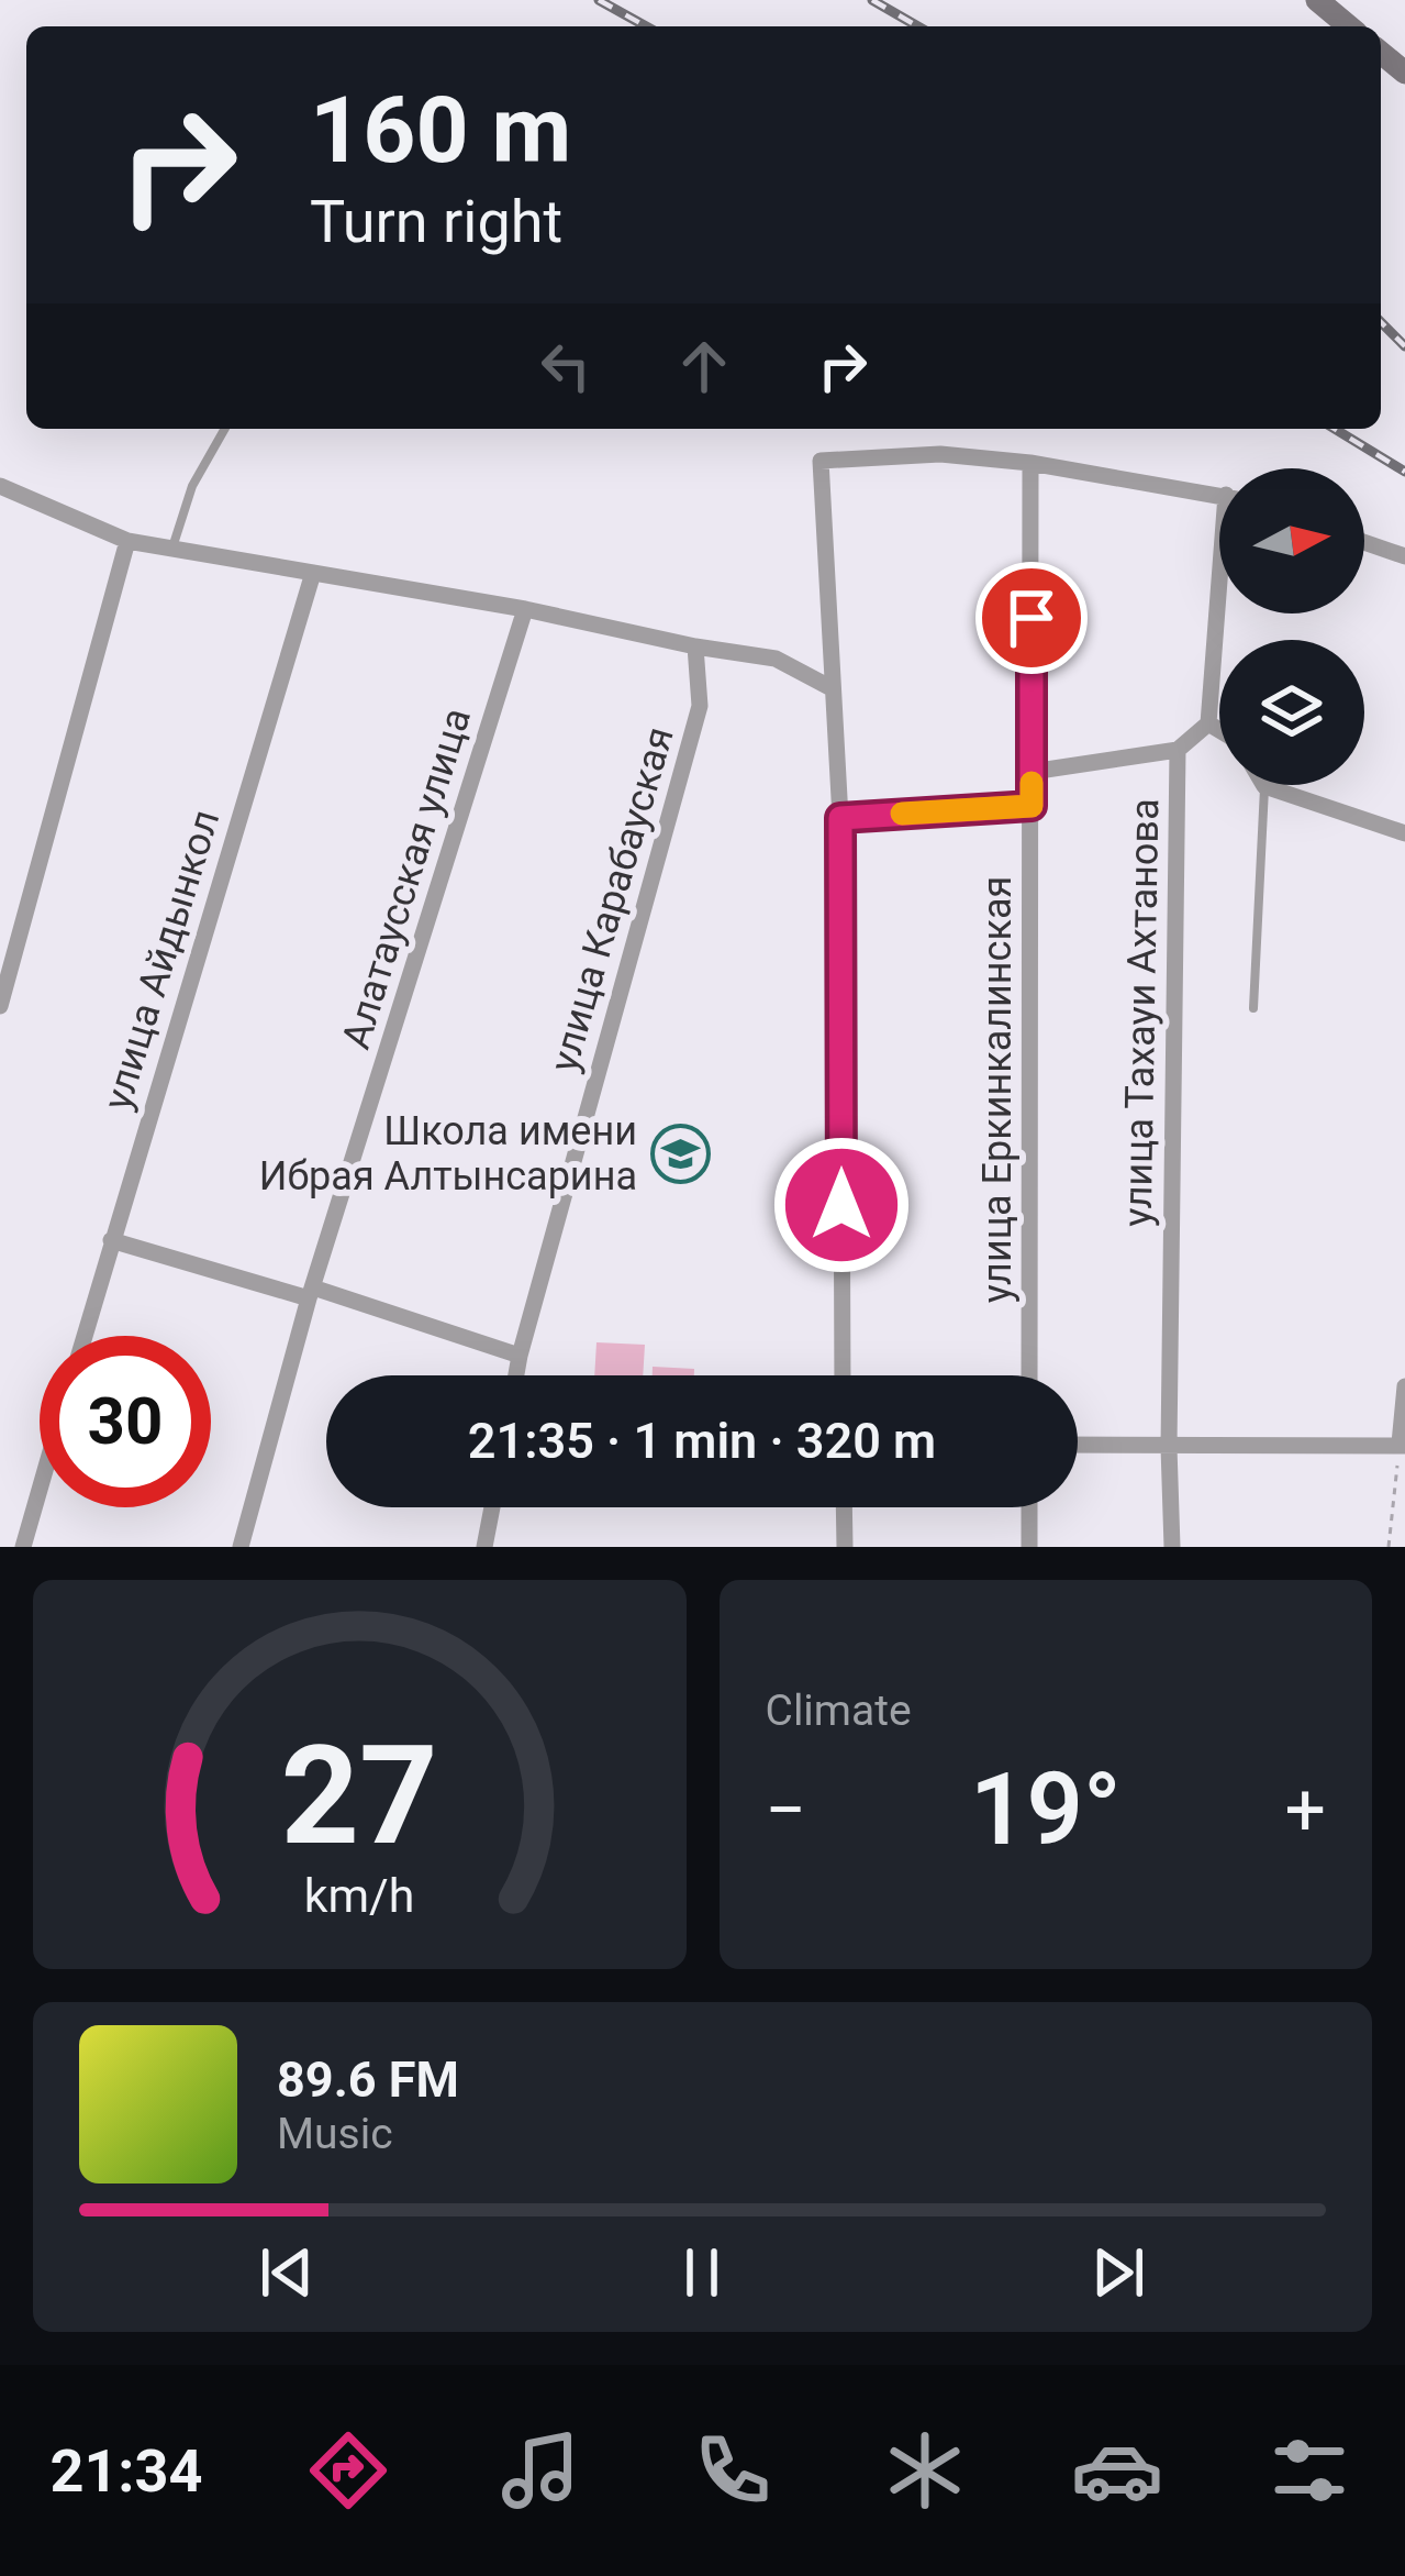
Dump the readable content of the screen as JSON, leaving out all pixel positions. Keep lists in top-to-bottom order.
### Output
{
  "streets": {
    "street": [
      "Алатаусская улица",
      "улица Карабауская",
      "улица Айдынкол",
      "улица Тахауи Ахтанова",
      "улица Еркинкалинская"
    ]
  },
  "places": {
    "school or university": ["Школа имени Ибрая Алтынсарина"]
  },
  "north": "right",
  "page": {
    "turn": ["160 m", "Turn right"],
    "limit": "30",
    "trip": "21:35 · 1 min · 320 m",
    "tile": "Climate",
    "heat": ["−", "19°", "+"],
    "song": ["89.6 FM", "Music"],
    "tabs": "21:34",
    "gauge": ["27", "km/h"]
  }
}
